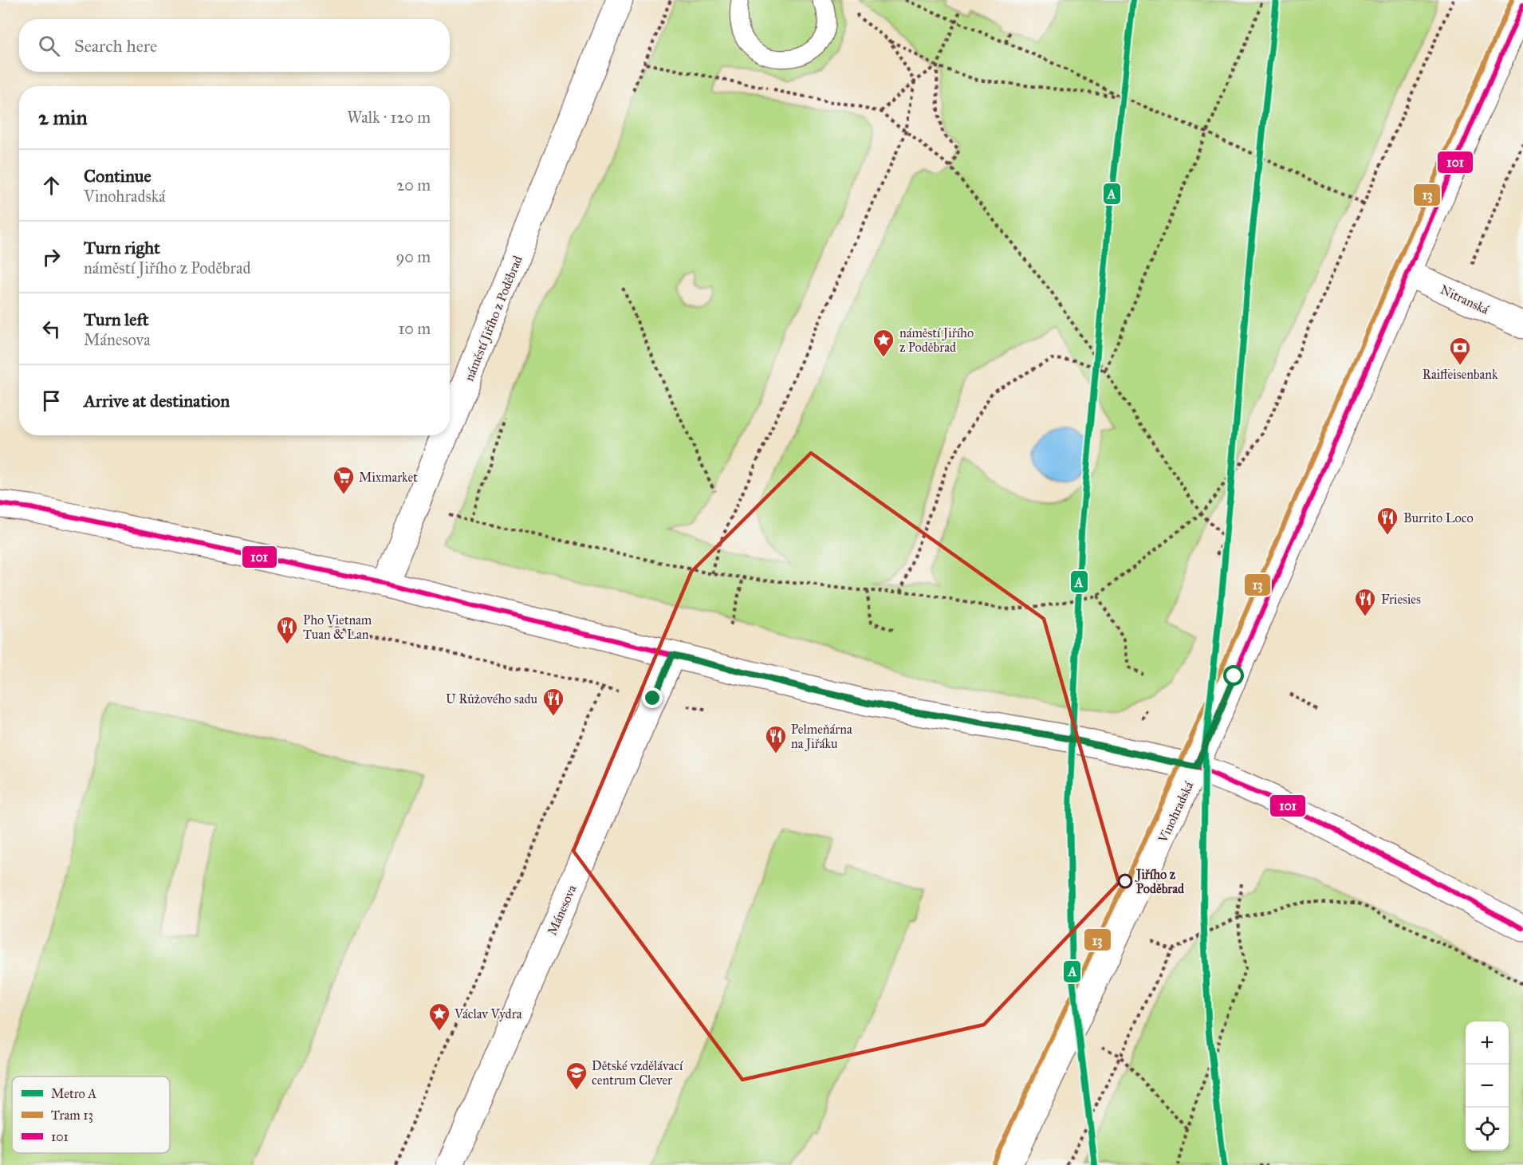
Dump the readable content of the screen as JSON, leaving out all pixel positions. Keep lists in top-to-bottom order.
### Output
{
  "streets": {
    "street": [
      "Nitranská",
      "náměstí Jiřího z Poděbrad",
      "Vinohradská",
      "Mánesova"
    ]
  },
  "crossings": [
    ["Nitranská", "Vinohradská"]
  ],
  "places": {
    "place": ["náměstí Jiřího z Poděbrad", "Václav Vydra"],
    "bank": ["Raiffeisenbank"],
    "supermarket": ["Mixmarket"],
    "restaurant": [
      "Burrito Loco",
      "Friesies",
      "Pho Vietnam Tuan & Lan",
      "U Růžového sadu",
      "Pelmeňárna na Jiřáku"
    ],
    "other": ["Jiřího z Poděbrad"],
    "school or university": ["Dětské vzdělávací centrum Clever"]
  },
  "lines": ["metro line A", "tram line 13", "transit line 101"],
  "legend": ["Metro A", "Tram 13", "101"],
  "page": {
    "search": "Search here",
    "heading": ["2 min", "Walk · 120 m"],
    "list": [
      ["Continue", "Vinohradská", "20 m"],
      ["Turn right", "náměstí Jiřího z Poděbrad", "90 m"],
      ["Turn left", "Mánesova", "10 m"],
      "Arrive at destination"
    ],
    "map_buttons": ["+", "−"]
  }
}
